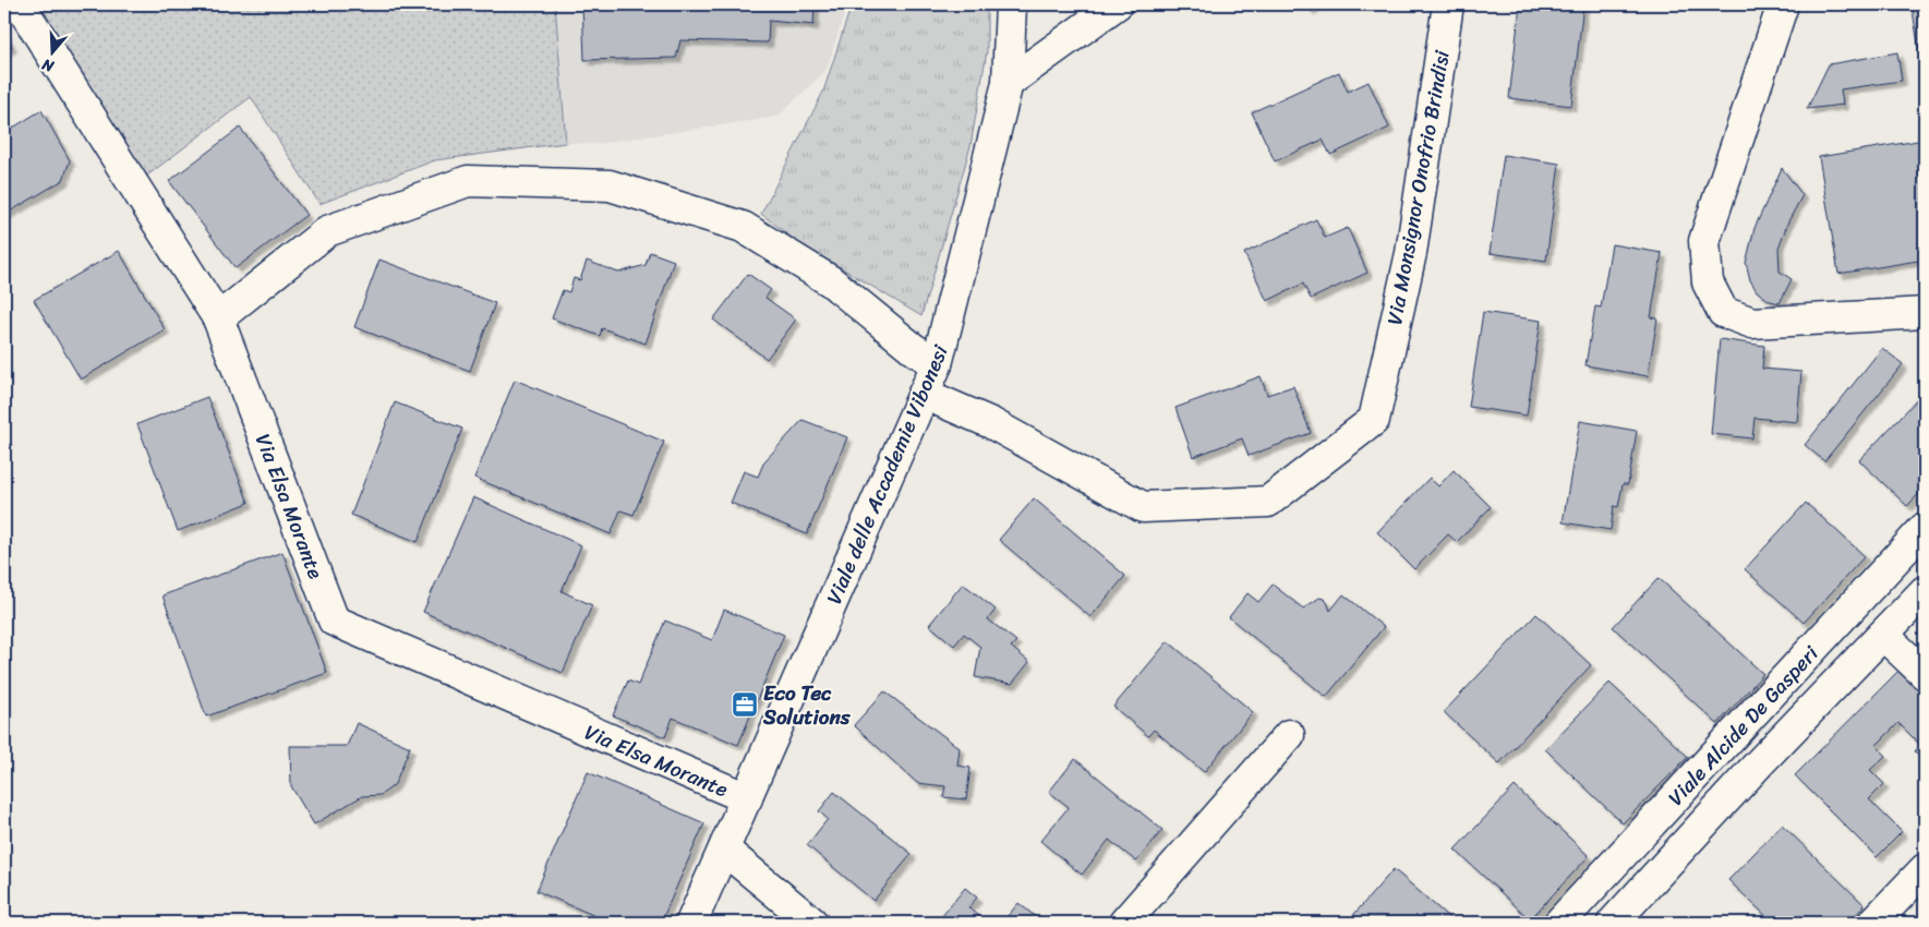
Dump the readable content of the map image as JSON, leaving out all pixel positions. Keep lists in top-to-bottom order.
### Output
{
  "streets": {
    "street": [
      "Via Monsignor Onofrio Brindisi",
      "Viale delle Accademie Vibonesi",
      "Via Elsa Morante",
      "Viale Alcide De Gasperi"
    ]
  },
  "crossings": [
    ["Via Monsignor Onofrio Brindisi", "Viale delle Accademie Vibonesi"],
    ["Viale delle Accademie Vibonesi", "Via Elsa Morante"]
  ],
  "places": {
    "office": ["Eco Tec Solutions"]
  },
  "north": "bottom"
}
